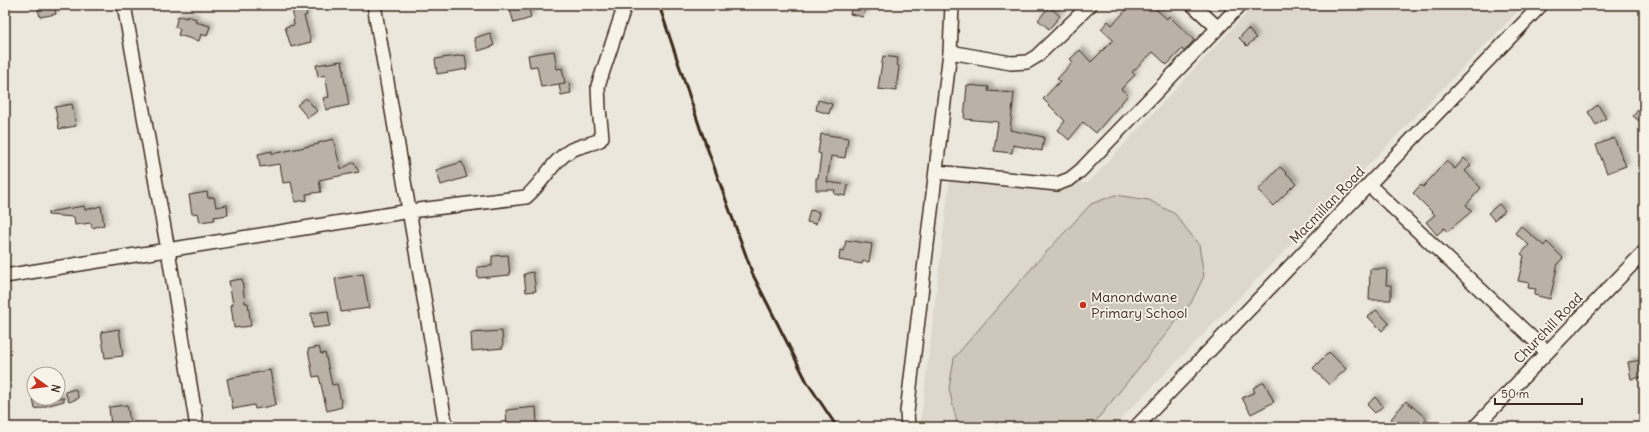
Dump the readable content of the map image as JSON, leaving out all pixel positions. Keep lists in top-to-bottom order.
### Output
{
  "streets": {
    "street": ["Macmillan Road", "Churchill Road"]
  },
  "places": ["Manondwane Primary School"],
  "scale_bar": "50 m",
  "north": "right"
}
